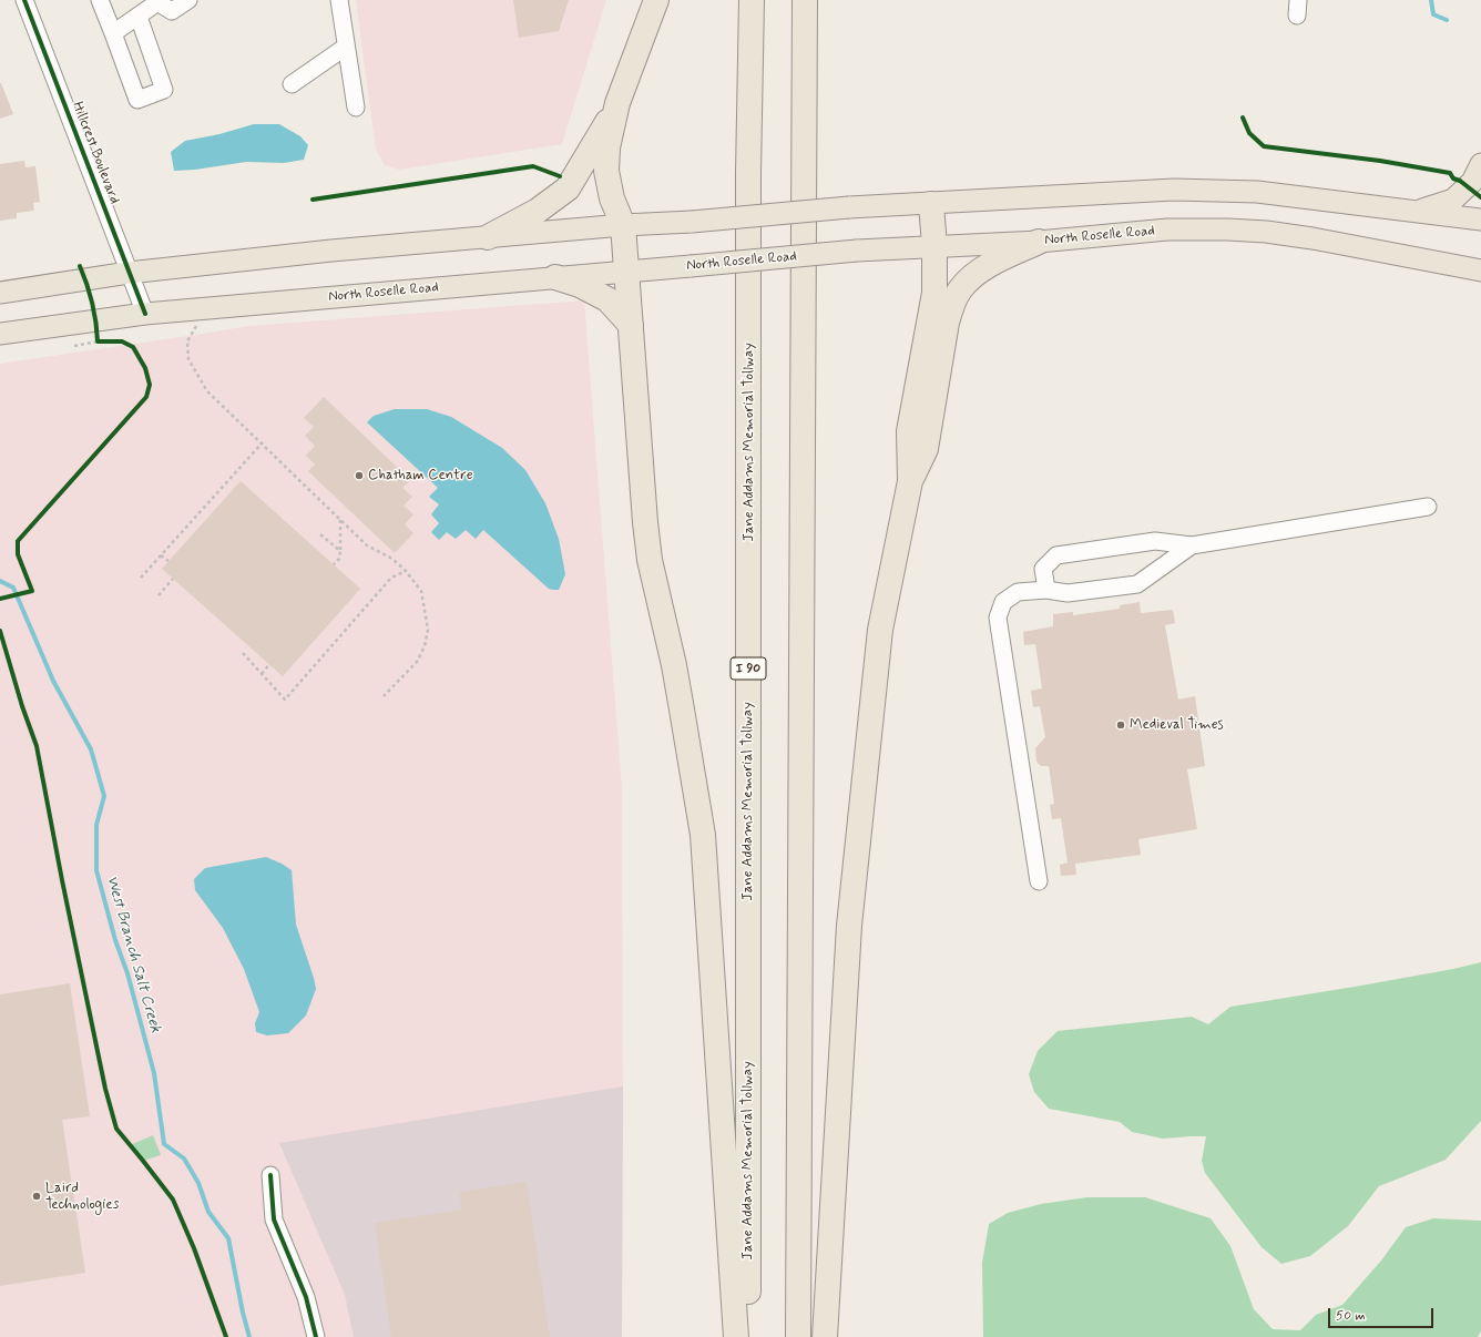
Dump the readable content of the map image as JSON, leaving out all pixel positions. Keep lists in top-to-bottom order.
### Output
{
  "streets": {
    "highway": ["Jane Addams Memorial Tollway", "I 90"],
    "main road": ["North Roselle Road"],
    "street": ["Hillcrest Boulevard"]
  },
  "crossings": [
    ["Hillcrest Boulevard", "North Roselle Road"]
  ],
  "water": ["West Branch Salt Creek"],
  "places": ["Chatham Centre", "Medieval Times", "Laird Technologies"],
  "scale_bar": "50 m"
}
